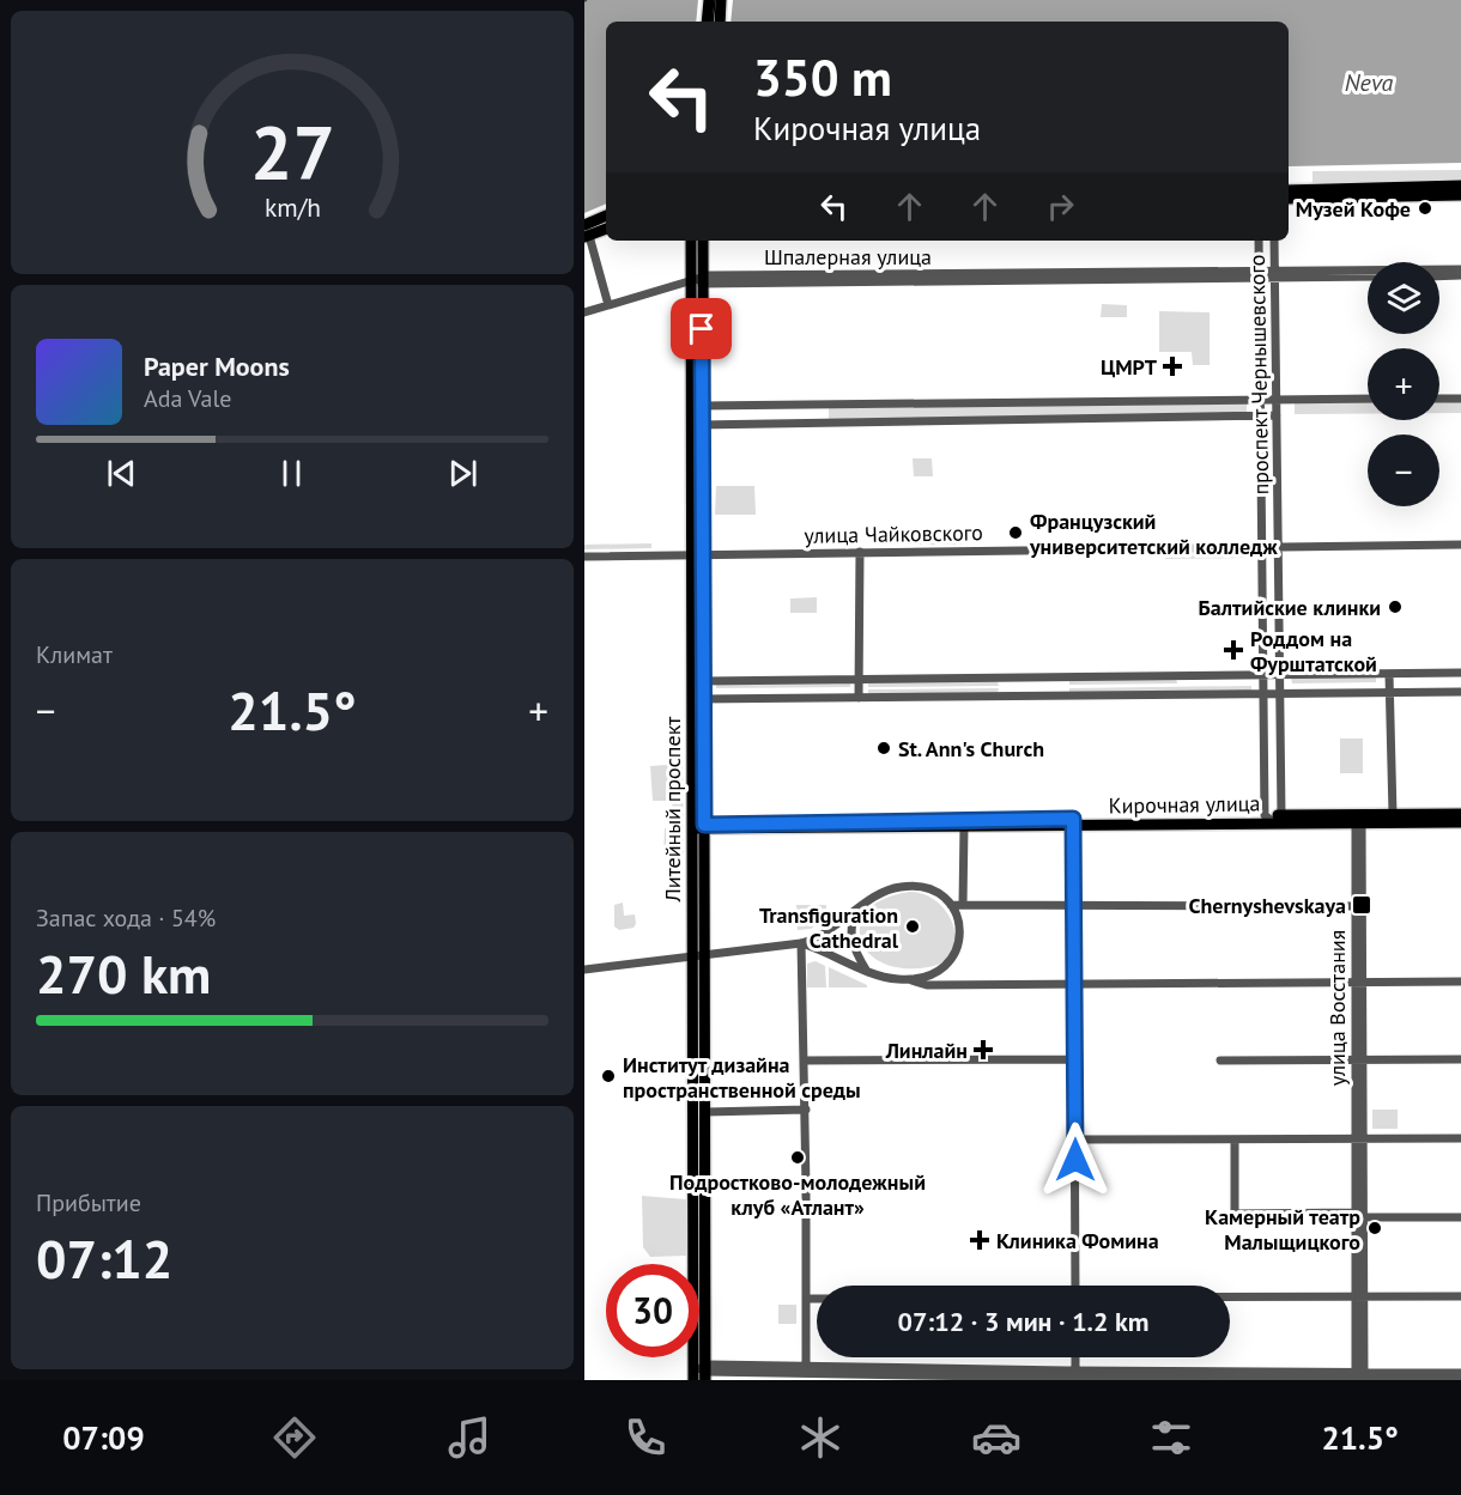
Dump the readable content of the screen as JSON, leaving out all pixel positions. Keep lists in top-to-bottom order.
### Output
{
  "streets": {
    "main road": ["Кирочная улица", "Литейный проспект"],
    "street": [
      "Шпалерная улица",
      "проспект Чернышевского",
      "улица Чайковского",
      "улица Восстания"
    ]
  },
  "crossings": [
    ["Шпалерная улица", "проспект Чернышевского"],
    ["Шпалерная улица", "Литейный проспект"],
    ["проспект Чернышевского", "улица Чайковского"],
    ["проспект Чернышевского", "Кирочная улица"],
    ["улица Чайковского", "Литейный проспект"],
    ["Кирочная улица", "Литейный проспект"],
    ["Кирочная улица", "улица Восстания"]
  ],
  "water": ["Neva"],
  "places": {
    "other": [
      "Музей Кофе",
      "Французский университетский колледж",
      "Балтийские клинки",
      "St. Ann's Church",
      "Transfiguration Cathedral",
      "Институт дизайна пространственной среды",
      "Подростково-молодежный клуб «Атлант»",
      "Камерный театр Малыщицкого"
    ],
    "health": [
      "ЦМРТ",
      "Роддом на Фурштатской",
      "Линлайн",
      "Клиника Фомина"
    ],
    "transit": ["Chernyshevskaya"]
  },
  "page": {
    "turn": ["350 m", "Кирочная улица"],
    "map_buttons": ["+", "−"],
    "song": ["Paper Moons", "Ada Vale"],
    "tile": [
      "Климат",
      ["Запас хода · 54%", "270 km"],
      ["Прибытие", "07:12"]
    ],
    "heat": ["−", "21.5°", "+"],
    "limit": "30",
    "trip": "07:12 · 3 мин · 1.2 km",
    "tabs": ["07:09", "21.5°"],
    "gauge": ["27", "km/h"]
  }
}
